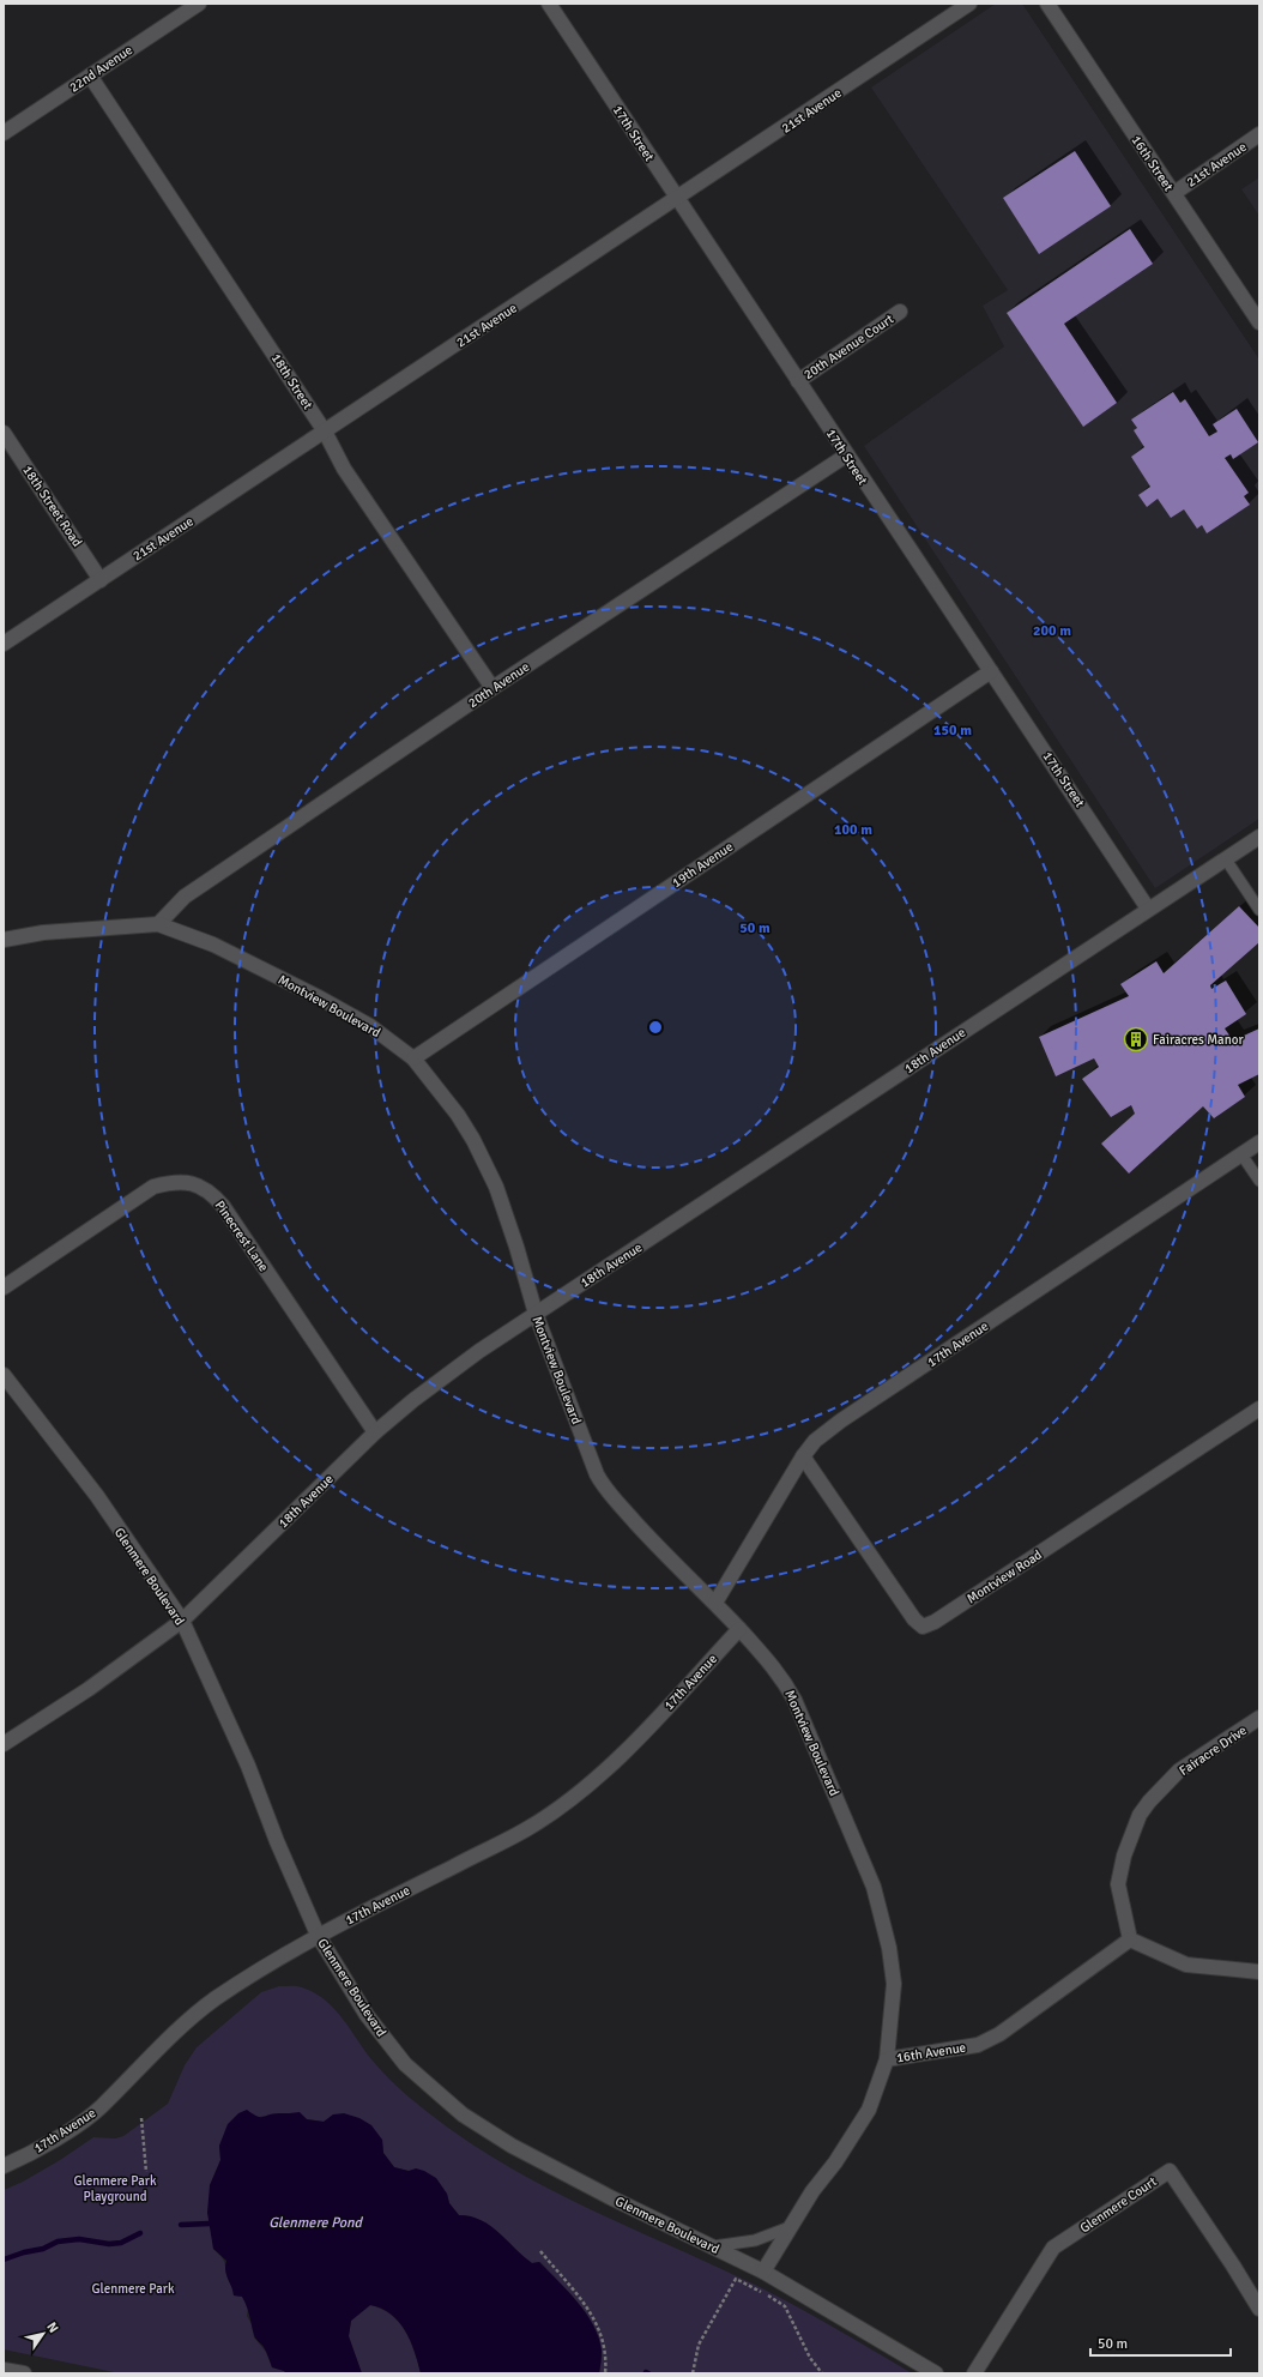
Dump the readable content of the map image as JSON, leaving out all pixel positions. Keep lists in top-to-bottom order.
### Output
{
  "streets": {
    "street": [
      "22nd Avenue",
      "21st Avenue",
      "17th Street",
      "16th Street",
      "20th Avenue Court",
      "18th Street",
      "18th Street Road",
      "20th Avenue",
      "19th Avenue",
      "Montview Boulevard",
      "18th Avenue",
      "Pinecrest Lane",
      "17th Avenue",
      "Glenmere Boulevard",
      "Montview Road",
      "Fairacre Drive",
      "16th Avenue",
      "Glenmere Court"
    ]
  },
  "crossings": [
    ["22nd Avenue", "18th Street"],
    ["21st Avenue", "17th Street"],
    ["21st Avenue", "16th Street"],
    ["21st Avenue", "18th Street"],
    ["21st Avenue", "18th Street Road"],
    ["17th Street", "20th Avenue Court"],
    ["17th Street", "20th Avenue"],
    ["17th Street", "19th Avenue"],
    ["17th Street", "18th Avenue"],
    ["18th Street", "20th Avenue"],
    ["20th Avenue", "Montview Boulevard"],
    ["19th Avenue", "Montview Boulevard"],
    ["Montview Boulevard", "18th Avenue"],
    ["Montview Boulevard", "17th Avenue"],
    ["Montview Boulevard", "16th Avenue"],
    ["18th Avenue", "Pinecrest Lane"],
    ["18th Avenue", "Glenmere Boulevard"],
    ["17th Avenue", "Glenmere Boulevard"],
    ["17th Avenue", "Montview Road"],
    ["Glenmere Boulevard", "16th Avenue"],
    ["Fairacre Drive", "16th Avenue"]
  ],
  "water": ["Glenmere Pond"],
  "parks": ["Glenmere Park Playground", "Glenmere Park"],
  "places": {
    "building": ["Fairacres Manor"]
  },
  "scale_bar": "50 m",
  "north": "top right",
  "rings": [
    "200 m",
    "150 m",
    "100 m",
    "50 m"
  ]
}
